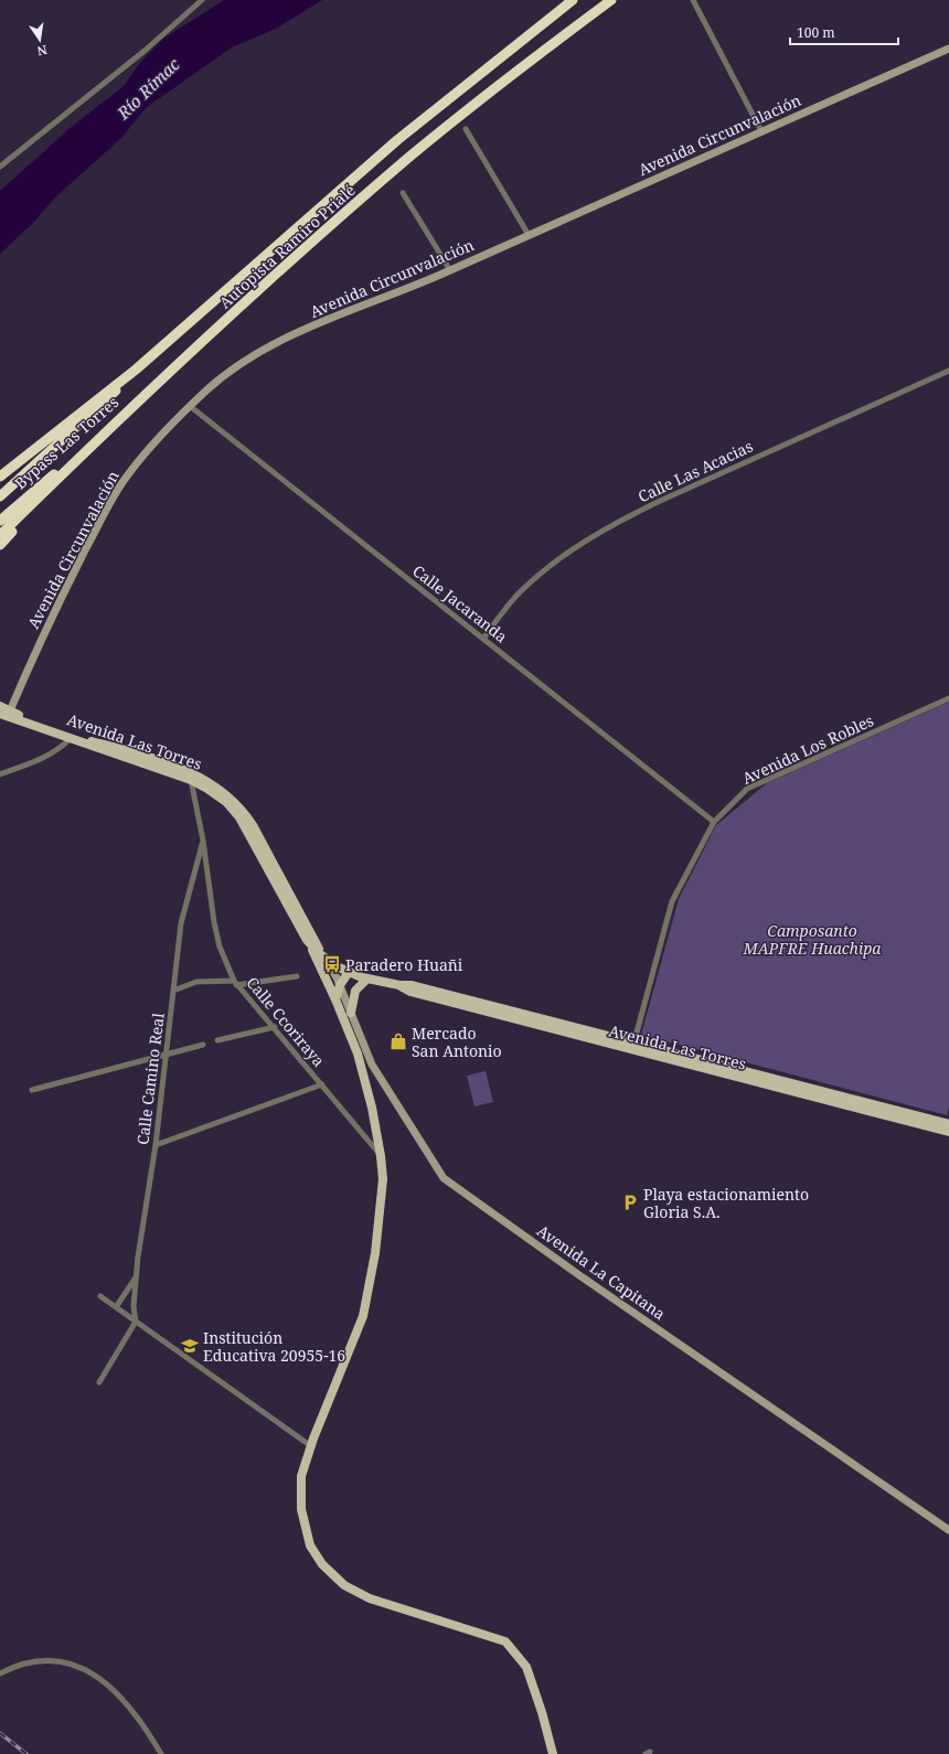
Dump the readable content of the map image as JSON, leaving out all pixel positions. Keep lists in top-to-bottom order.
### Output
{
  "streets": {
    "highway": ["Autopista Ramiro Prialé", "Bypass Las Torres"],
    "main road": ["Avenida Las Torres"],
    "street": [
      "Avenida Circunvalación",
      "Calle Las Acacias",
      "Calle Jacaranda",
      "Avenida Los Robles",
      "Calle Ccoriraya",
      "Calle Camino Real",
      "Avenida La Capitana"
    ]
  },
  "crossings": [
    ["Avenida Circunvalación", "Calle Jacaranda"],
    ["Avenida Circunvalación", "Avenida Las Torres"],
    ["Autopista Ramiro Prialé", "Bypass Las Torres"],
    ["Calle Las Acacias", "Calle Jacaranda"],
    ["Calle Jacaranda", "Avenida Los Robles"],
    ["Avenida Las Torres", "Avenida Los Robles"],
    ["Avenida Las Torres", "Calle Ccoriraya"],
    ["Avenida Las Torres", "Avenida La Capitana"],
    ["Calle Ccoriraya", "Calle Camino Real"]
  ],
  "water": ["Río Rímac"],
  "parks": ["Camposanto MAPFRE Huachipa"],
  "places": {
    "bus stop": ["Paradero Huañi"],
    "shop": ["Mercado San Antonio"],
    "parking": ["Playa estacionamiento Gloria S.A."],
    "school or university": ["Institución Educativa 20955-16"]
  },
  "scale_bar": "100 m",
  "north": "bottom"
}
